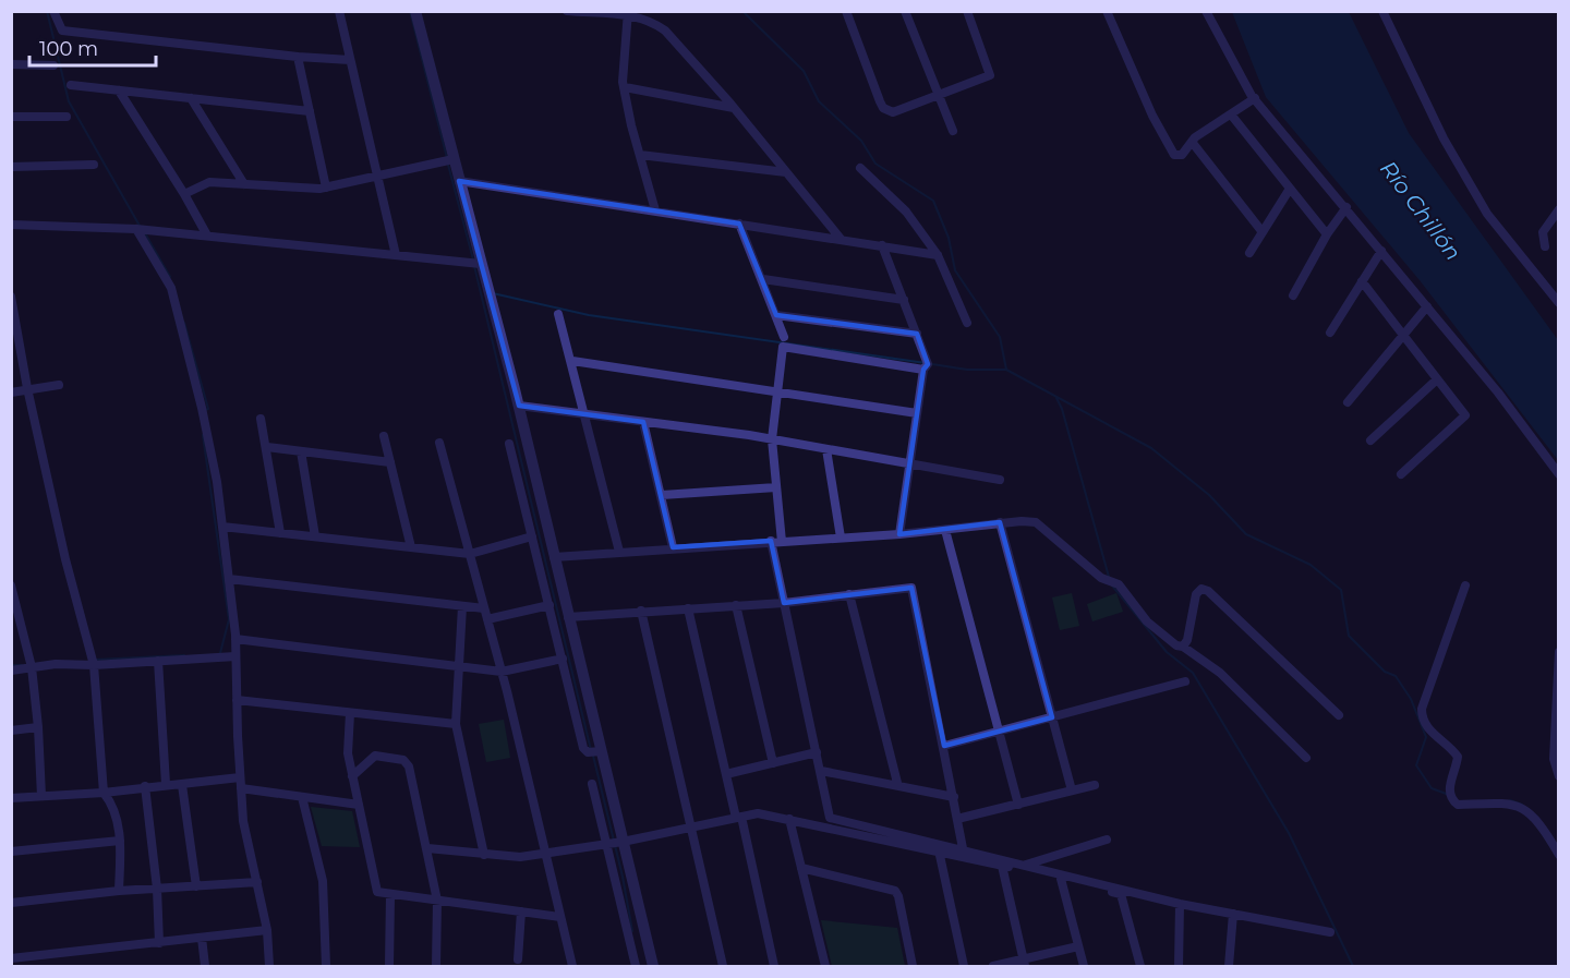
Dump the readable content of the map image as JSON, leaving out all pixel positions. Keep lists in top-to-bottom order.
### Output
{
  "water": ["Río Chillón"],
  "scale_bar": "100 m"
}
